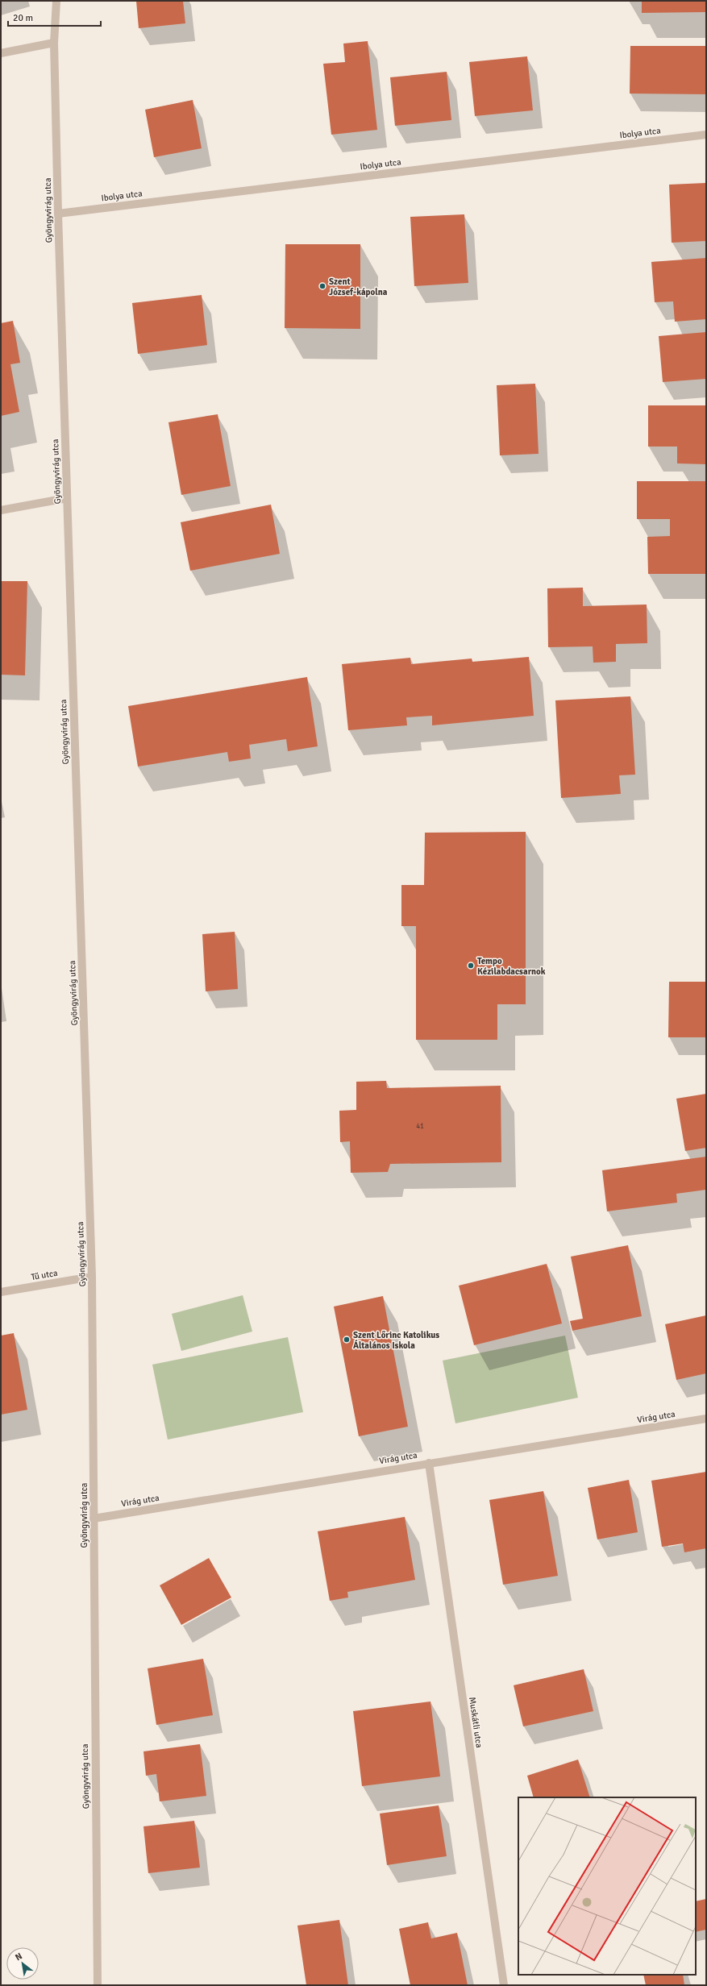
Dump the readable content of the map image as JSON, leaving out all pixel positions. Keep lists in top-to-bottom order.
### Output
{
  "streets": {
    "street": [
      "Ibolya utca",
      "Gyöngyvirág utca",
      "Tű utca",
      "Virág utca",
      "Muskátli utca"
    ]
  },
  "crossings": [
    ["Ibolya utca", "Gyöngyvirág utca"],
    ["Gyöngyvirág utca", "Tű utca"],
    ["Gyöngyvirág utca", "Virág utca"],
    ["Virág utca", "Muskátli utca"]
  ],
  "places": ["Szent József-kápolna", "Tempo Kézilabdacsarnok", "Szent Lőrinc Katolikus Általános Iskola"],
  "house_numbers": ["41"],
  "scale_bar": "20 m",
  "north": "top left"
}
